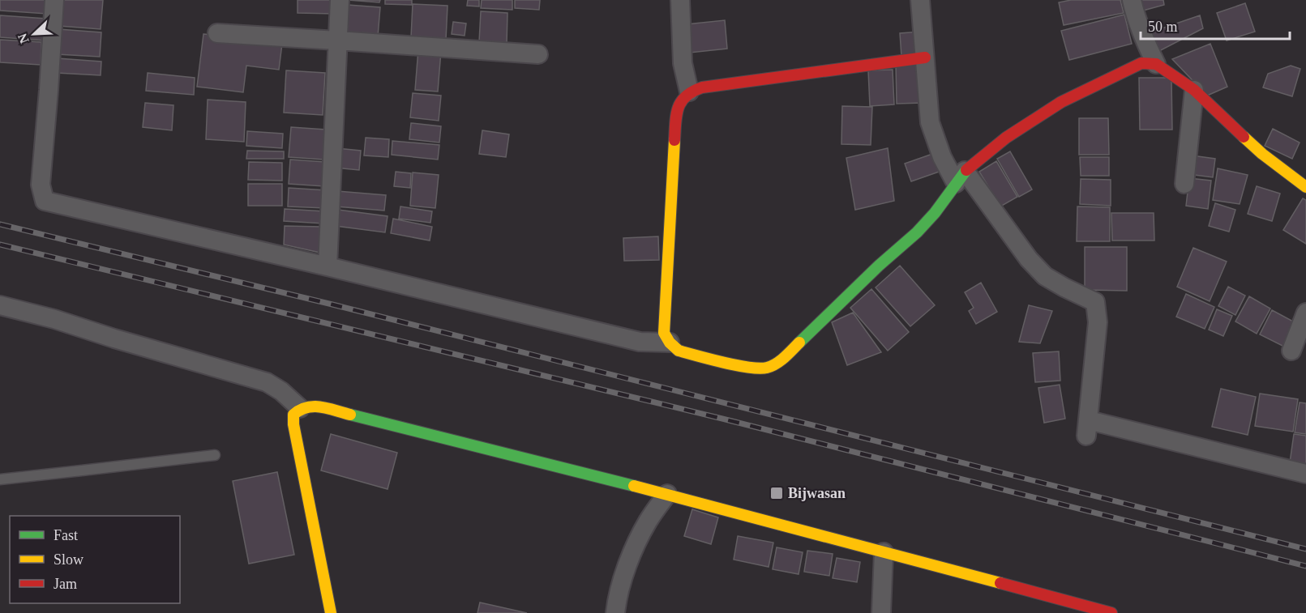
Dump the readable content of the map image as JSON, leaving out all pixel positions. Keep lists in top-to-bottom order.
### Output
{
  "places": {
    "transit": ["Bijwasan"]
  },
  "legend": ["Fast", "Slow", "Jam"],
  "scale_bar": "50 m",
  "north": "bottom left"
}
